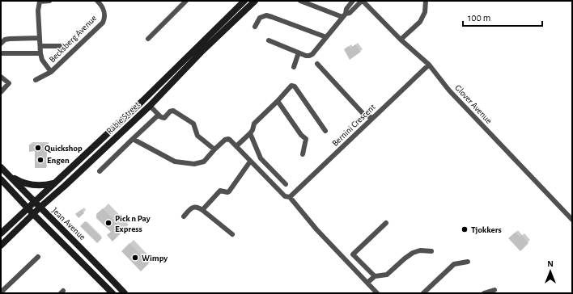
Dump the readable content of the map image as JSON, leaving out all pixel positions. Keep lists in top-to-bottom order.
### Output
{
  "streets": {
    "main road": ["Rabie Street", "Jean Avenue"],
    "street": ["Becksberg Avenue", "Glover Avenue", "Bernini Crescent"]
  },
  "crossings": [
    ["Glover Avenue", "Bernini Crescent"],
    ["Rabie Street", "Jean Avenue"]
  ],
  "places": [
    "Quickshop",
    "Engen",
    "Pick n Pay Express",
    "Tjokkers",
    "Wimpy"
  ],
  "scale_bar": "100 m",
  "north": "top"
}
